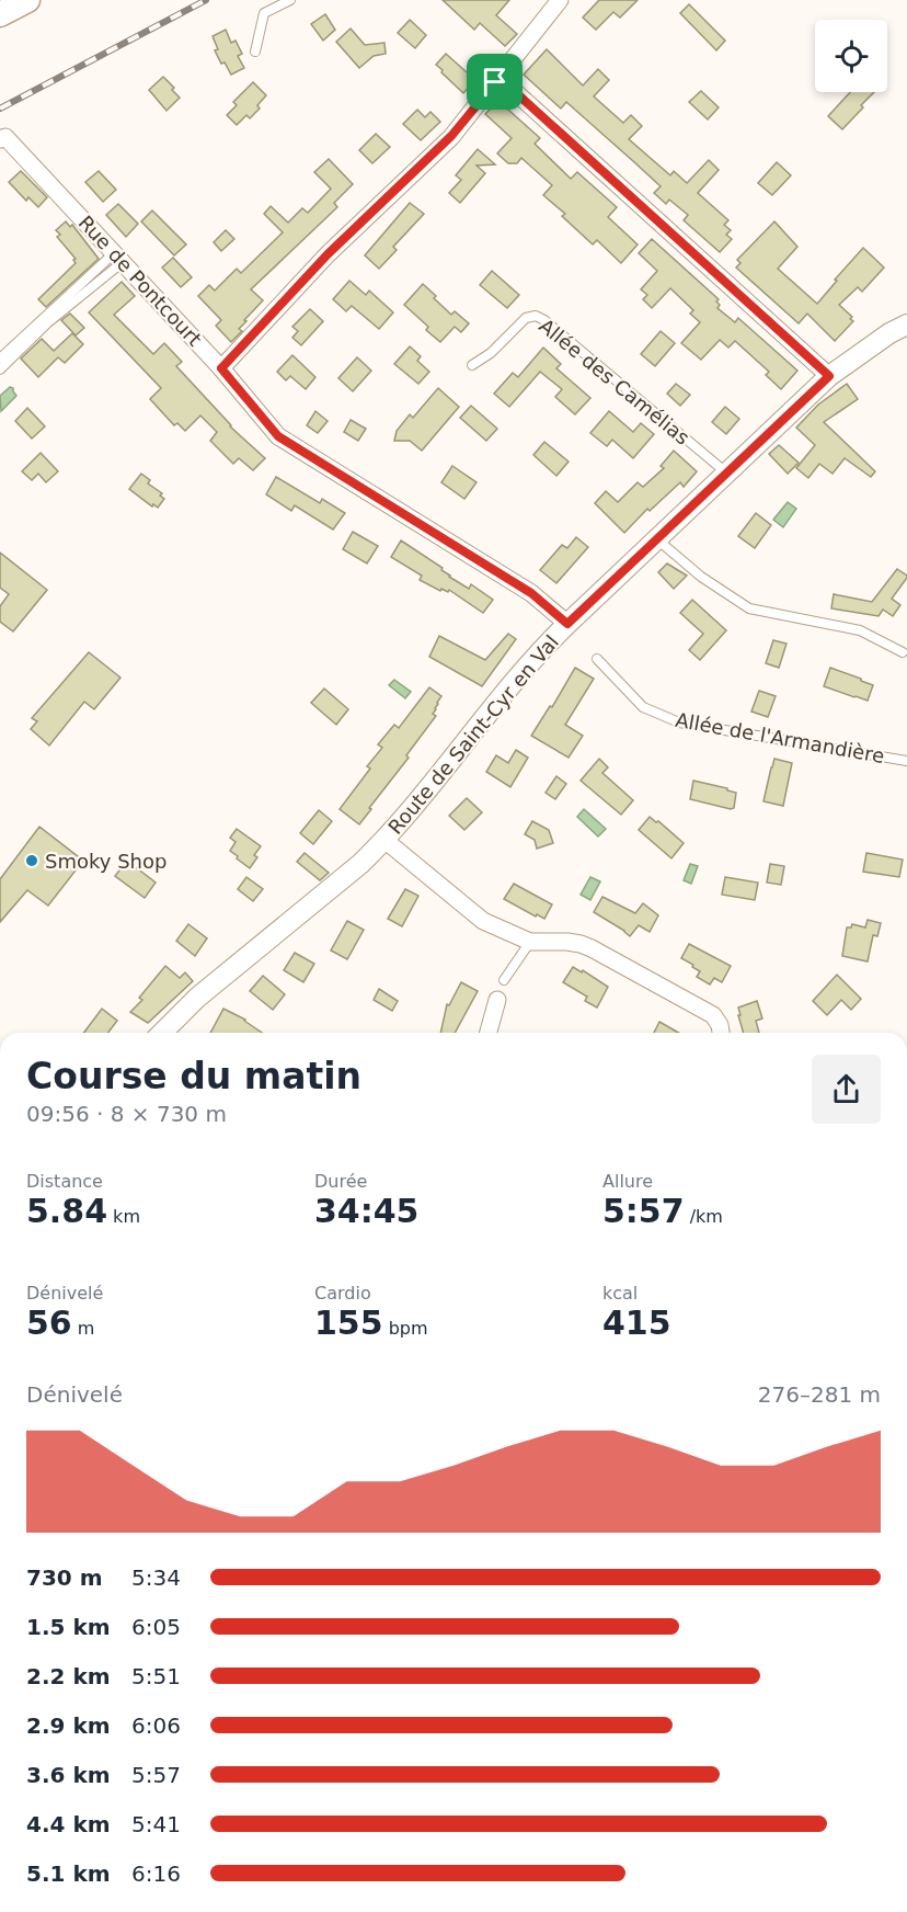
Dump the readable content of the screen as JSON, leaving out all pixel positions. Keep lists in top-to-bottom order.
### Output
{
  "streets": {
    "street": ["Rue de Pontcourt", "Route de Saint-Cyr en Val"],
    "lane": ["Allée des Camélias", "Allée de l'Armandière"]
  },
  "crossings": [
    ["Rue de Pontcourt", "Route de Saint-Cyr en Val"],
    ["Allée des Camélias", "Route de Saint-Cyr en Val"]
  ],
  "places": ["Smoky Shop"],
  "page": {
    "heading": ["Course du matin", "09:56 · 8 × 730 m"],
    "stats": [
      ["Distance", "5.84 km"],
      ["Durée", "34:45"],
      ["Allure", "5:57 /km"],
      ["Dénivelé", "56 m"],
      ["Cardio", "155 bpm"],
      ["kcal", "415"]
    ],
    "chart": ["Dénivelé", "276–281 m"],
    "list": [
      {
        "name": "730 m",
        "note": "5:34"
      },
      {
        "name": "1.5 km",
        "note": "6:05"
      },
      {
        "name": "2.2 km",
        "note": "5:51"
      },
      {
        "name": "2.9 km",
        "note": "6:06"
      },
      {
        "name": "3.6 km",
        "note": "5:57"
      },
      {
        "name": "4.4 km",
        "note": "5:41"
      },
      {
        "name": "5.1 km",
        "note": "6:16"
      }
    ]
  }
}
